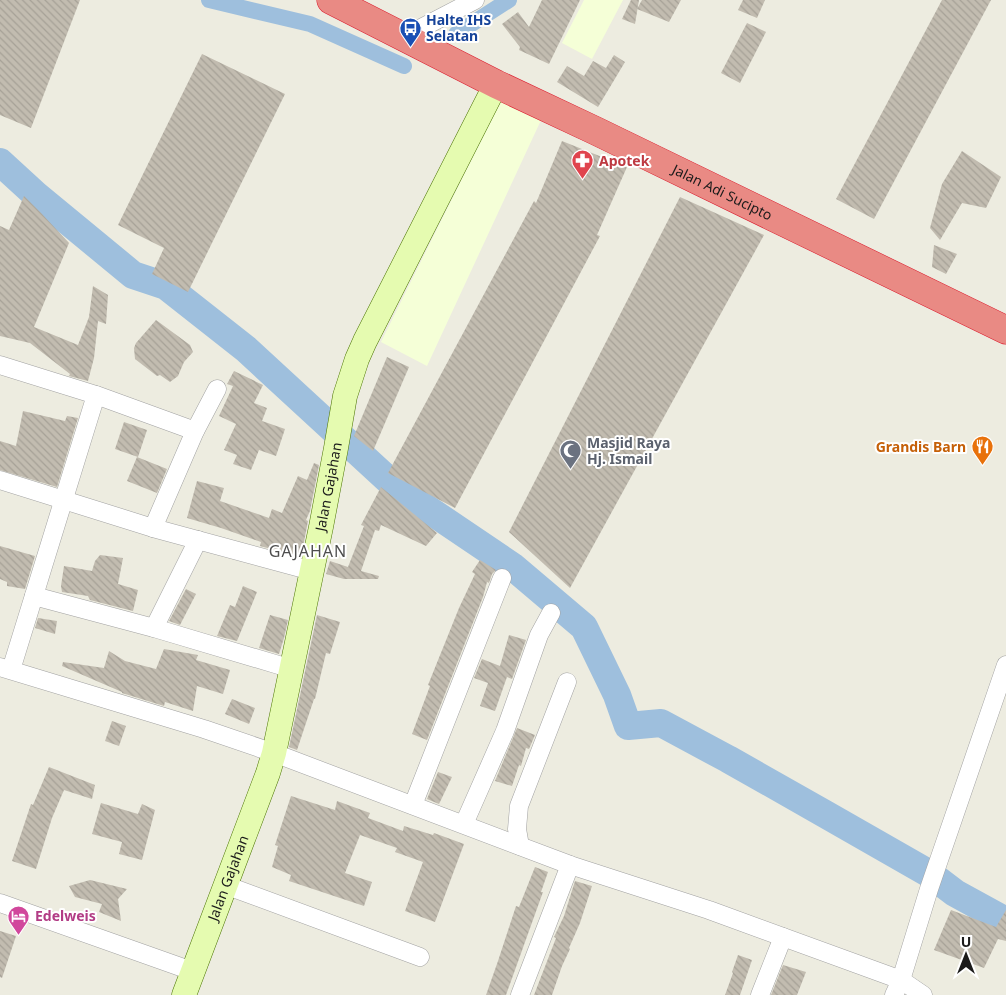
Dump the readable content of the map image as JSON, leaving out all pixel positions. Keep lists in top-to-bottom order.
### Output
{
  "streets": {
    "highway": ["Jalan Adi Sucipto"],
    "street": ["Jalan Gajahan"]
  },
  "crossings": [
    ["Jalan Adi Sucipto", "Jalan Gajahan"]
  ],
  "districts": ["GAJAHAN"],
  "places": {
    "bus stop": ["Halte IHS Selatan"],
    "pharmacy": ["Apotek"],
    "restaurant": ["Grandis Barn"],
    "mosque": ["Masjid Raya Hj. Ismail"],
    "hotel": ["Edelweis"]
  },
  "north": "top"
}
